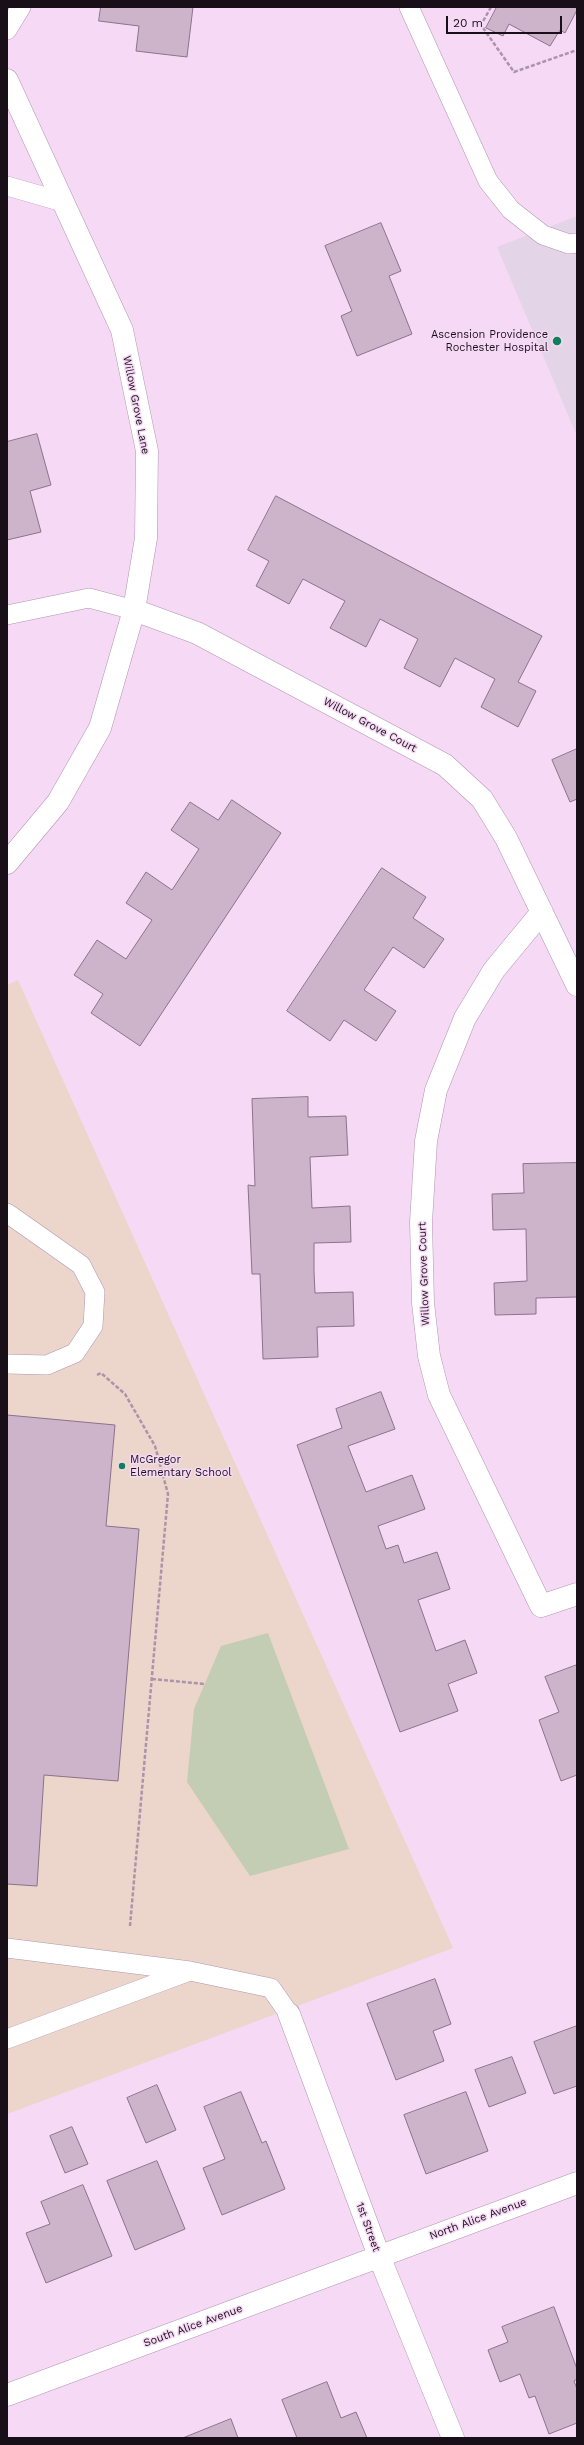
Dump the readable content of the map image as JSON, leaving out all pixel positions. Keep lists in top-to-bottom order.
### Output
{
  "streets": {
    "street": [
      "Willow Grove Lane",
      "Willow Grove Court",
      "North Alice Avenue",
      "1st Street",
      "South Alice Avenue"
    ]
  },
  "crossings": [
    ["Willow Grove Lane", "Willow Grove Court"],
    ["North Alice Avenue", "1st Street"],
    ["North Alice Avenue", "South Alice Avenue"],
    ["1st Street", "South Alice Avenue"]
  ],
  "places": ["Ascension Providence Rochester Hospital", "McGregor Elementary School"],
  "scale_bar": "20 m"
}
